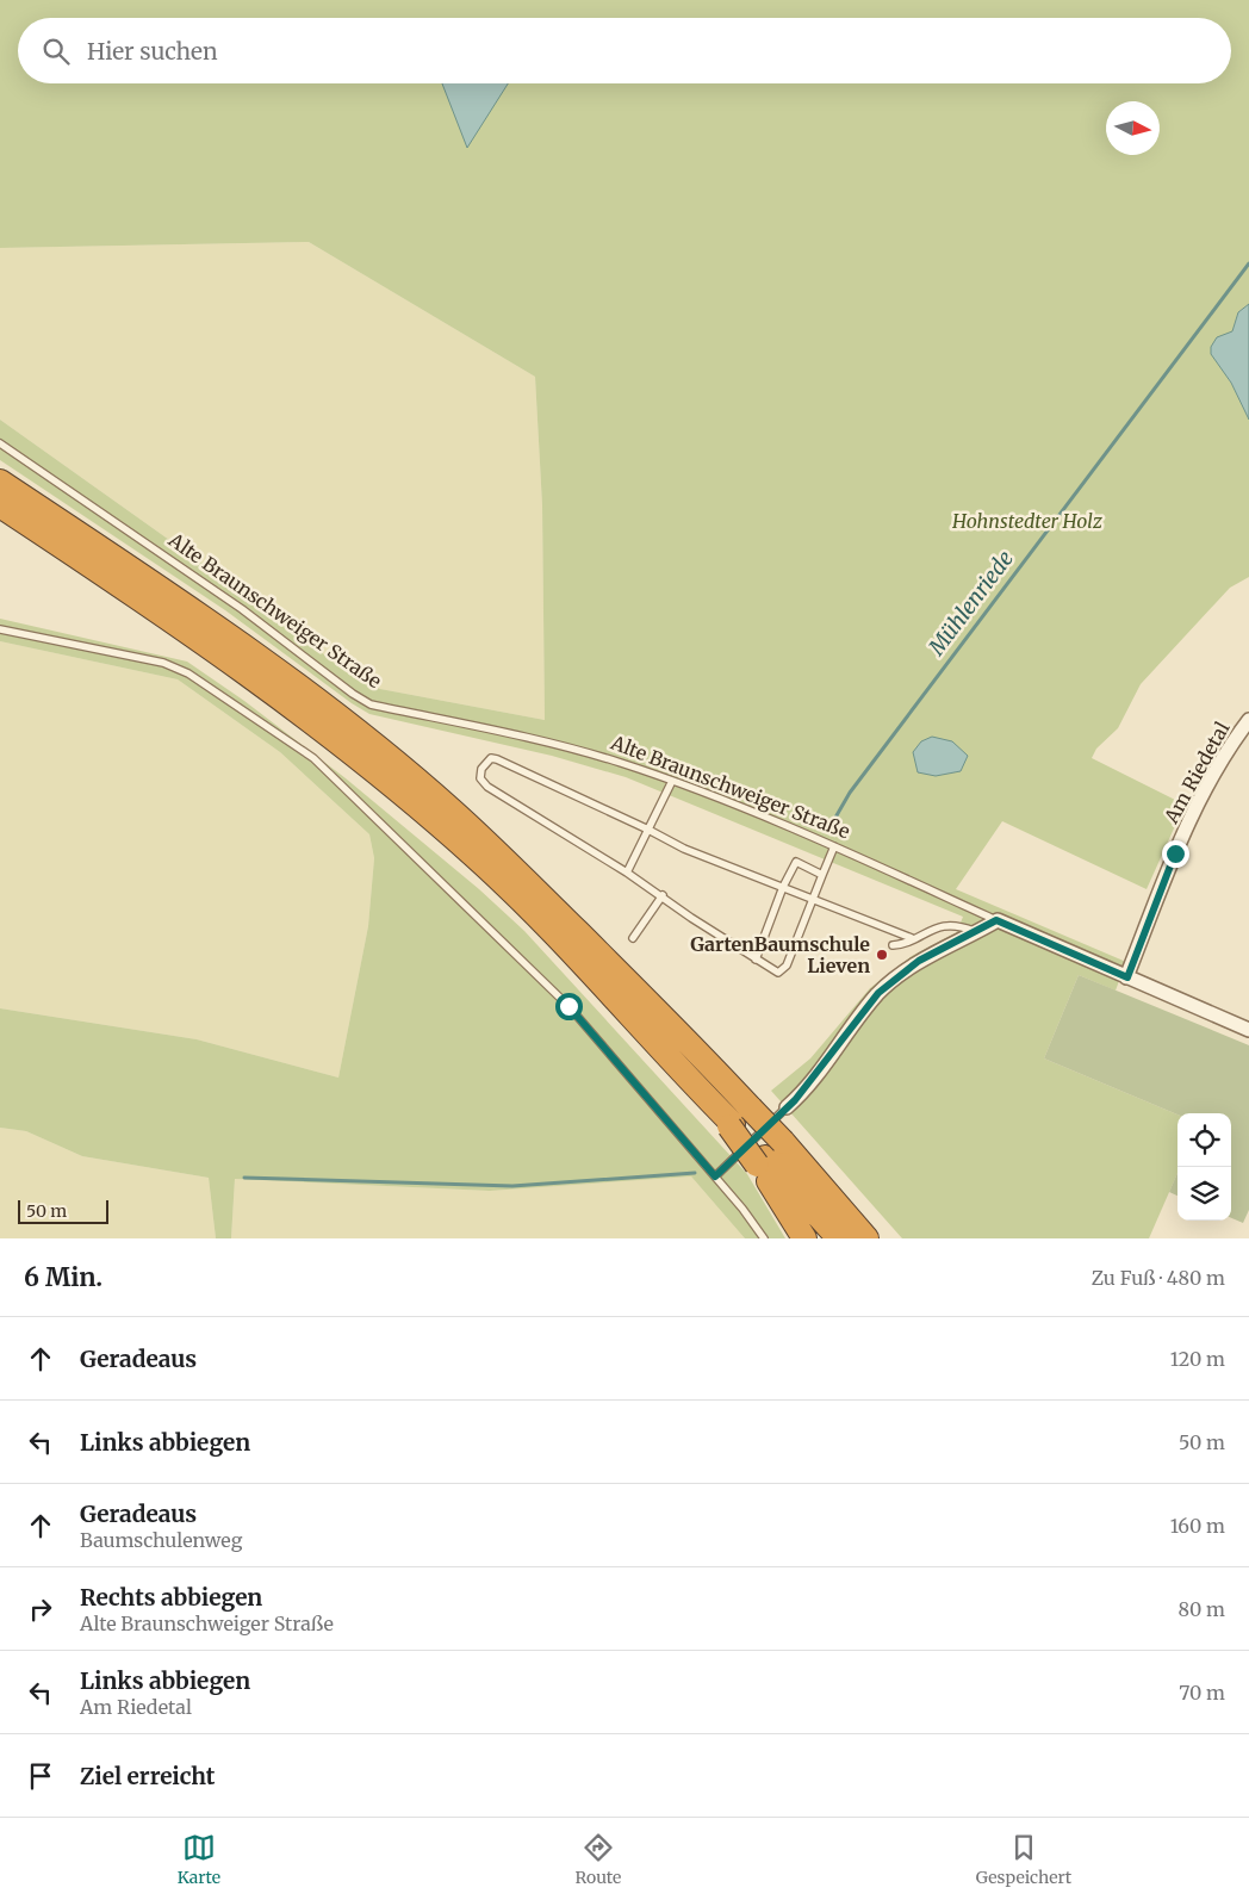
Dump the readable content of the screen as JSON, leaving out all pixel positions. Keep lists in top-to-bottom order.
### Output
{
  "streets": {
    "street": ["Alte Braunschweiger Straße", "Am Riedetal"]
  },
  "crossings": [
    ["Alte Braunschweiger Straße", "Am Riedetal"]
  ],
  "water": ["Mühlenriede"],
  "parks": ["Hohnstedter Holz"],
  "places": ["GartenBaumschule Lieven"],
  "scale_bar": "50 m",
  "north": "right",
  "page": {
    "search": "Hier suchen",
    "scale": "50 m",
    "heading": ["6 Min.", "Zu Fuß · 480 m"],
    "list": [
      ["Geradeaus", "120 m"],
      ["Links abbiegen", "50 m"],
      ["Geradeaus", "Baumschulenweg", "160 m"],
      ["Rechts abbiegen", "Alte Braunschweiger Straße", "80 m"],
      ["Links abbiegen", "Am Riedetal", "70 m"],
      "Ziel erreicht"
    ],
    "nav": ["Karte", "Route", "Gespeichert"]
  }
}
